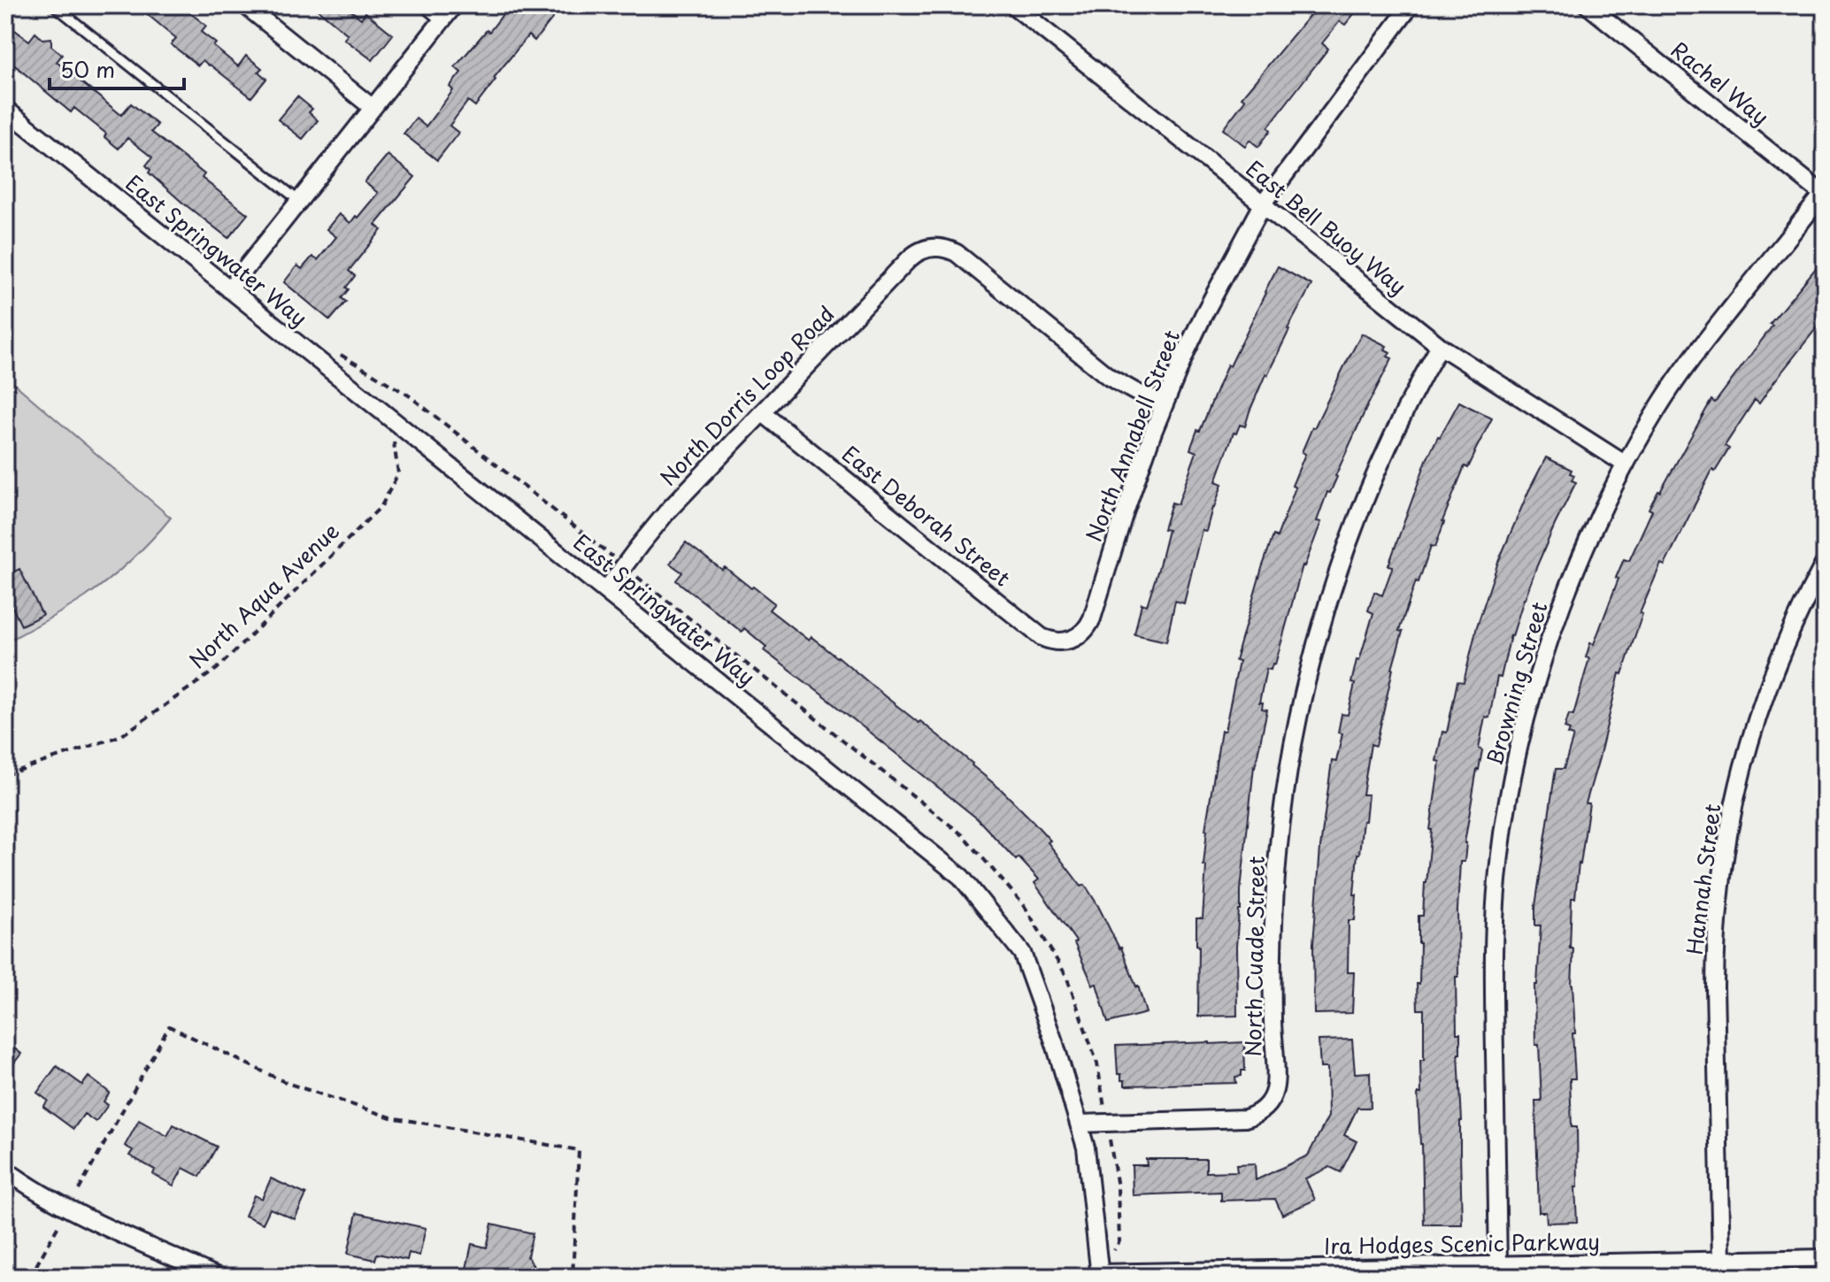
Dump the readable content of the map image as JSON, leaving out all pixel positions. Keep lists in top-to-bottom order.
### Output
{
  "streets": {
    "street": [
      "Rachel Way",
      "East Bell Buoy Way",
      "East Springwater Way",
      "North Dorris Loop Road",
      "North Annabell Street",
      "East Deborah Street",
      "Browning Street",
      "Hannah Street",
      "North Cuade Street",
      "Ira Hodges Scenic Parkway"
    ],
    "path": ["North Aqua Avenue"]
  },
  "crossings": [
    ["Rachel Way", "Browning Street"],
    ["East Bell Buoy Way", "North Annabell Street"],
    ["East Bell Buoy Way", "Browning Street"],
    ["East Bell Buoy Way", "North Cuade Street"],
    ["East Springwater Way", "North Dorris Loop Road"],
    ["East Springwater Way", "North Aqua Avenue"],
    ["East Springwater Way", "North Cuade Street"],
    ["East Springwater Way", "Ira Hodges Scenic Parkway"],
    ["North Dorris Loop Road", "North Annabell Street"],
    ["North Dorris Loop Road", "East Deborah Street"],
    ["North Annabell Street", "East Deborah Street"],
    ["Browning Street", "Ira Hodges Scenic Parkway"],
    ["Hannah Street", "Ira Hodges Scenic Parkway"]
  ],
  "scale_bar": "50 m"
}
